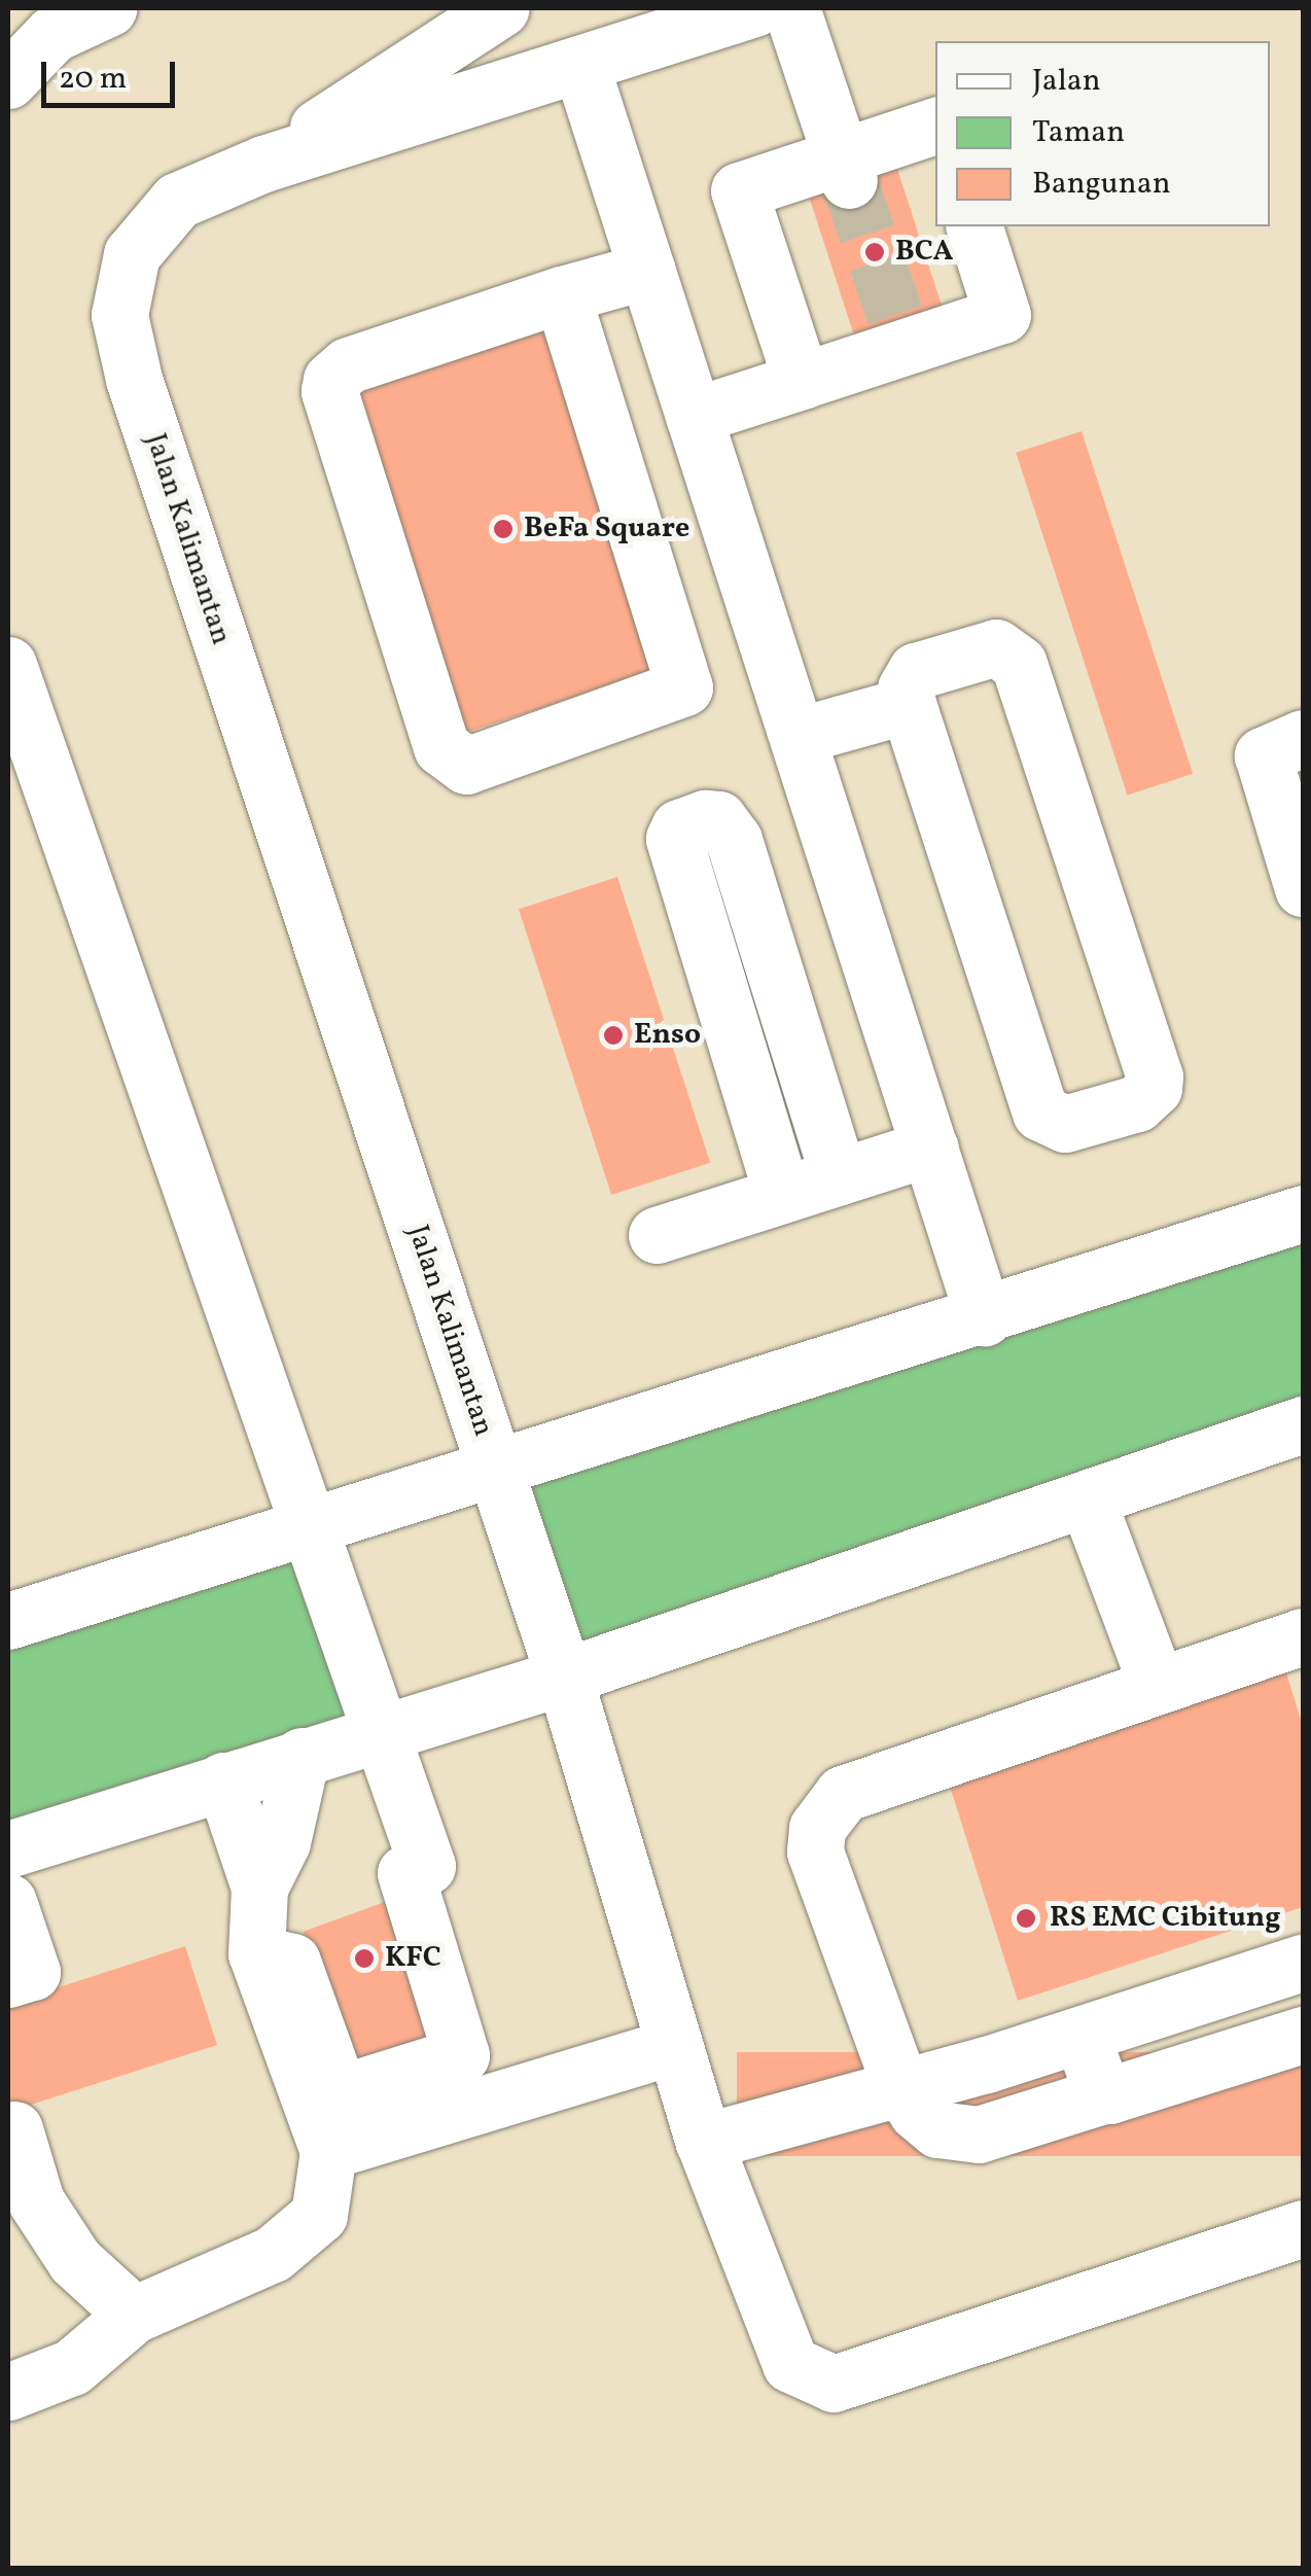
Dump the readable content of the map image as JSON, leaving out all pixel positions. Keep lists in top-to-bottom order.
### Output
{
  "streets": {
    "street": ["Jalan Kalimantan"]
  },
  "places": [
    "BCA",
    "BeFa Square",
    "Enso",
    "RS EMC Cibitung",
    "KFC"
  ],
  "legend": ["Jalan", "Taman", "Bangunan"],
  "scale_bar": "20 m"
}
